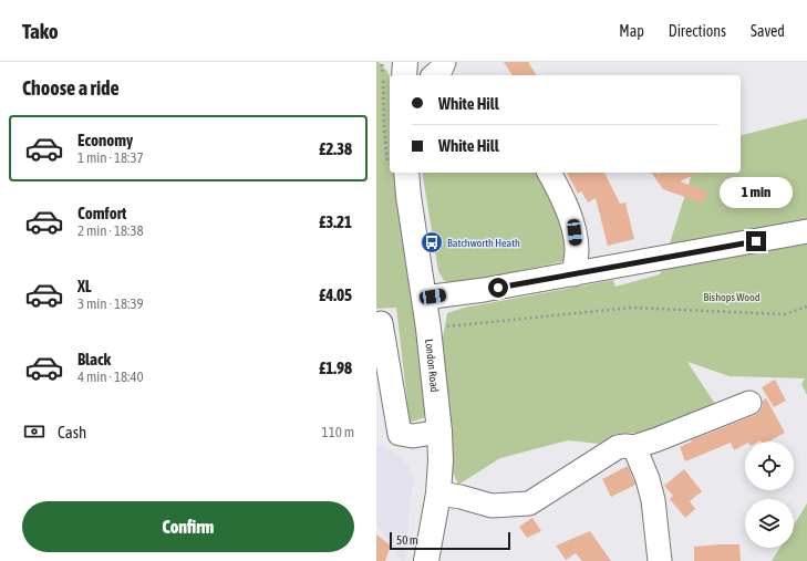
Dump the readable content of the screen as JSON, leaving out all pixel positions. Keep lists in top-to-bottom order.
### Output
{
  "streets": {
    "main road": ["London Road"]
  },
  "parks": ["Bishops Wood"],
  "places": {
    "bus stop": ["Batchworth Heath"]
  },
  "scale_bar": "50 m",
  "page": {
    "header": "Tako",
    "nav": ["Map", "Directions", "Saved"],
    "heading": "Choose a ride",
    "banner": ["White Hill", "White Hill"],
    "list": [
      {
        "name": "Economy",
        "note": "1 min · 18:37",
        "value": "£2.38"
      },
      {
        "name": "Comfort",
        "note": "2 min · 18:38",
        "value": "£3.21"
      },
      {
        "name": "XL",
        "note": "3 min · 18:39",
        "value": "£4.05"
      },
      {
        "name": "Black",
        "note": "4 min · 18:40",
        "value": "£1.98"
      }
    ],
    "bubble": "1 min",
    "pay": ["Cash", "110 m"],
    "buttons": "Confirm",
    "scale": "50 m"
  }
}
